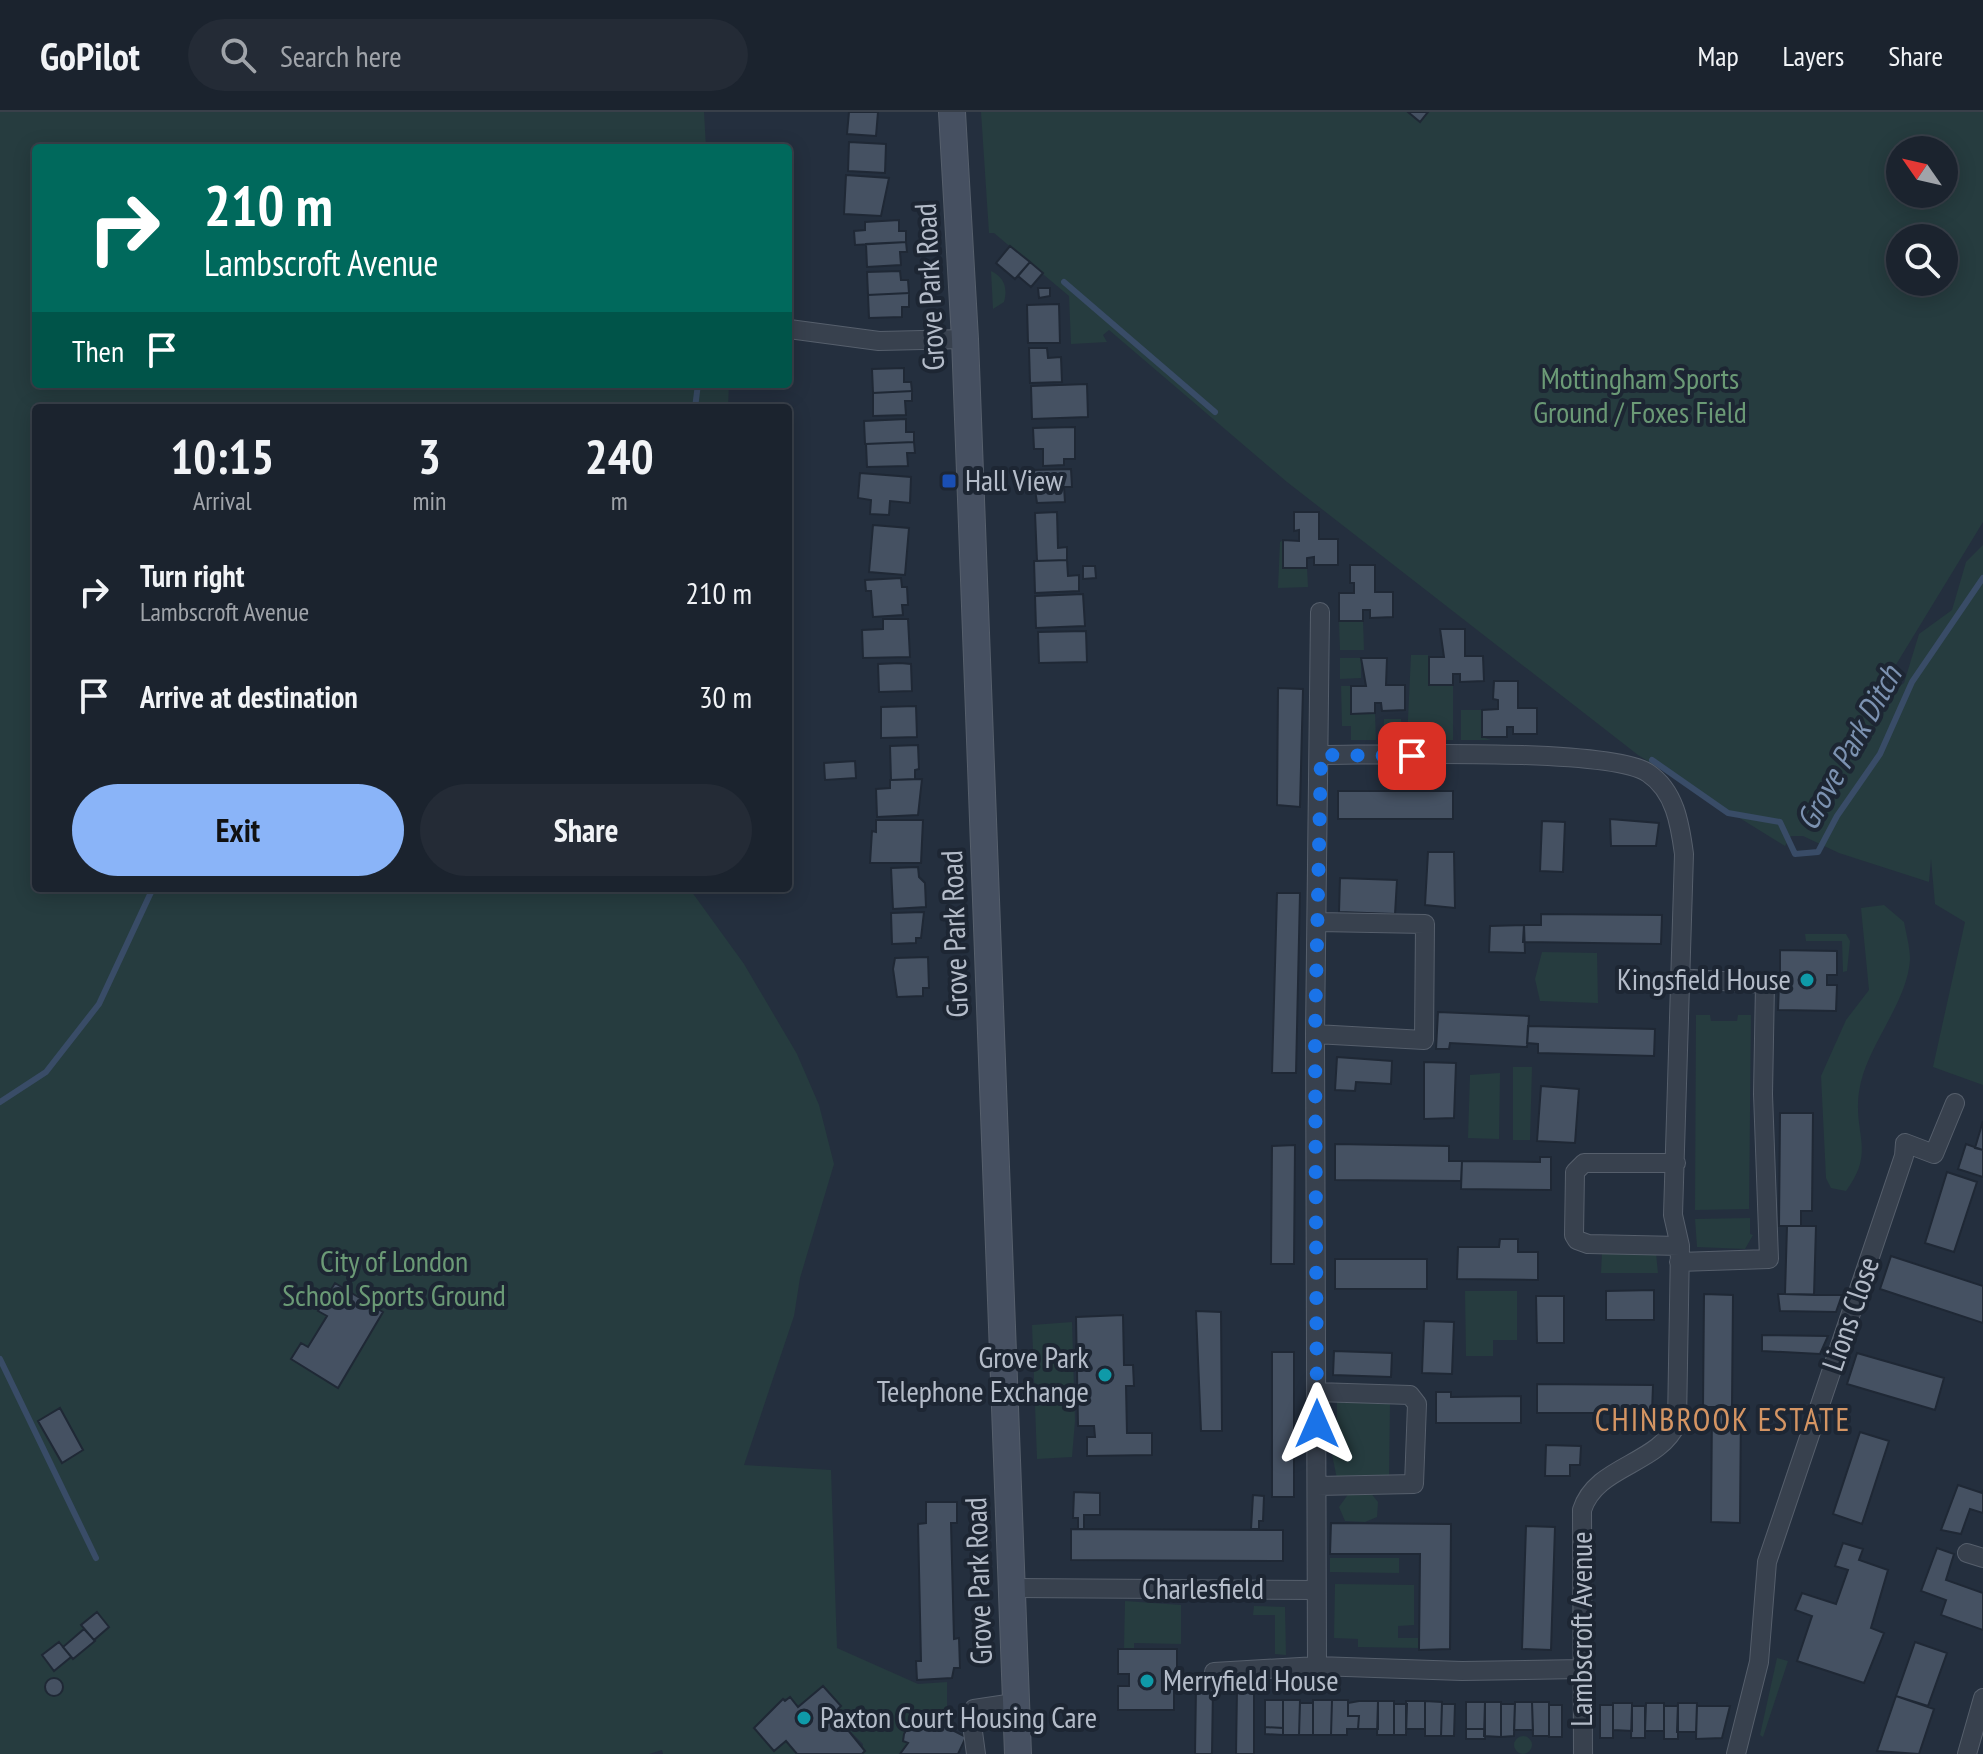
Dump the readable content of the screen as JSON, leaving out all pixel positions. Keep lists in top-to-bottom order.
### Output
{
  "streets": {
    "main road": ["Grove Park Road"],
    "street": ["Lions Close", "Charlesfield", "Lambscroft Avenue"]
  },
  "crossings": [
    ["Grove Park Road", "Charlesfield"]
  ],
  "districts": ["CHINBROOK ESTATE"],
  "water": ["Grove Park Ditch"],
  "parks": ["Mottingham Sports Ground / Foxes Field", "City of London School Sports Ground"],
  "places": {
    "transit": ["Hall View"],
    "other": [
      "Kingsfield House",
      "Grove Park Telephone Exchange",
      "Merryfield House",
      "Paxton Court Housing Care"
    ]
  },
  "north": "top left",
  "page": {
    "header": "GoPilot",
    "search": "Search here",
    "nav": ["Map", "Layers", "Share"],
    "turn": ["210 m", "Lambscroft Avenue"],
    "then": "Then",
    "eta": [
      "10:15",
      "Arrival",
      "3",
      "min",
      "240",
      "m"
    ],
    "list": [
      {
        "name": "Turn right",
        "note": "Lambscroft Avenue",
        "value": "210 m"
      },
      {
        "name": "Arrive at destination",
        "value": "30 m"
      }
    ],
    "buttons": ["Exit", "Share"]
  }
}
